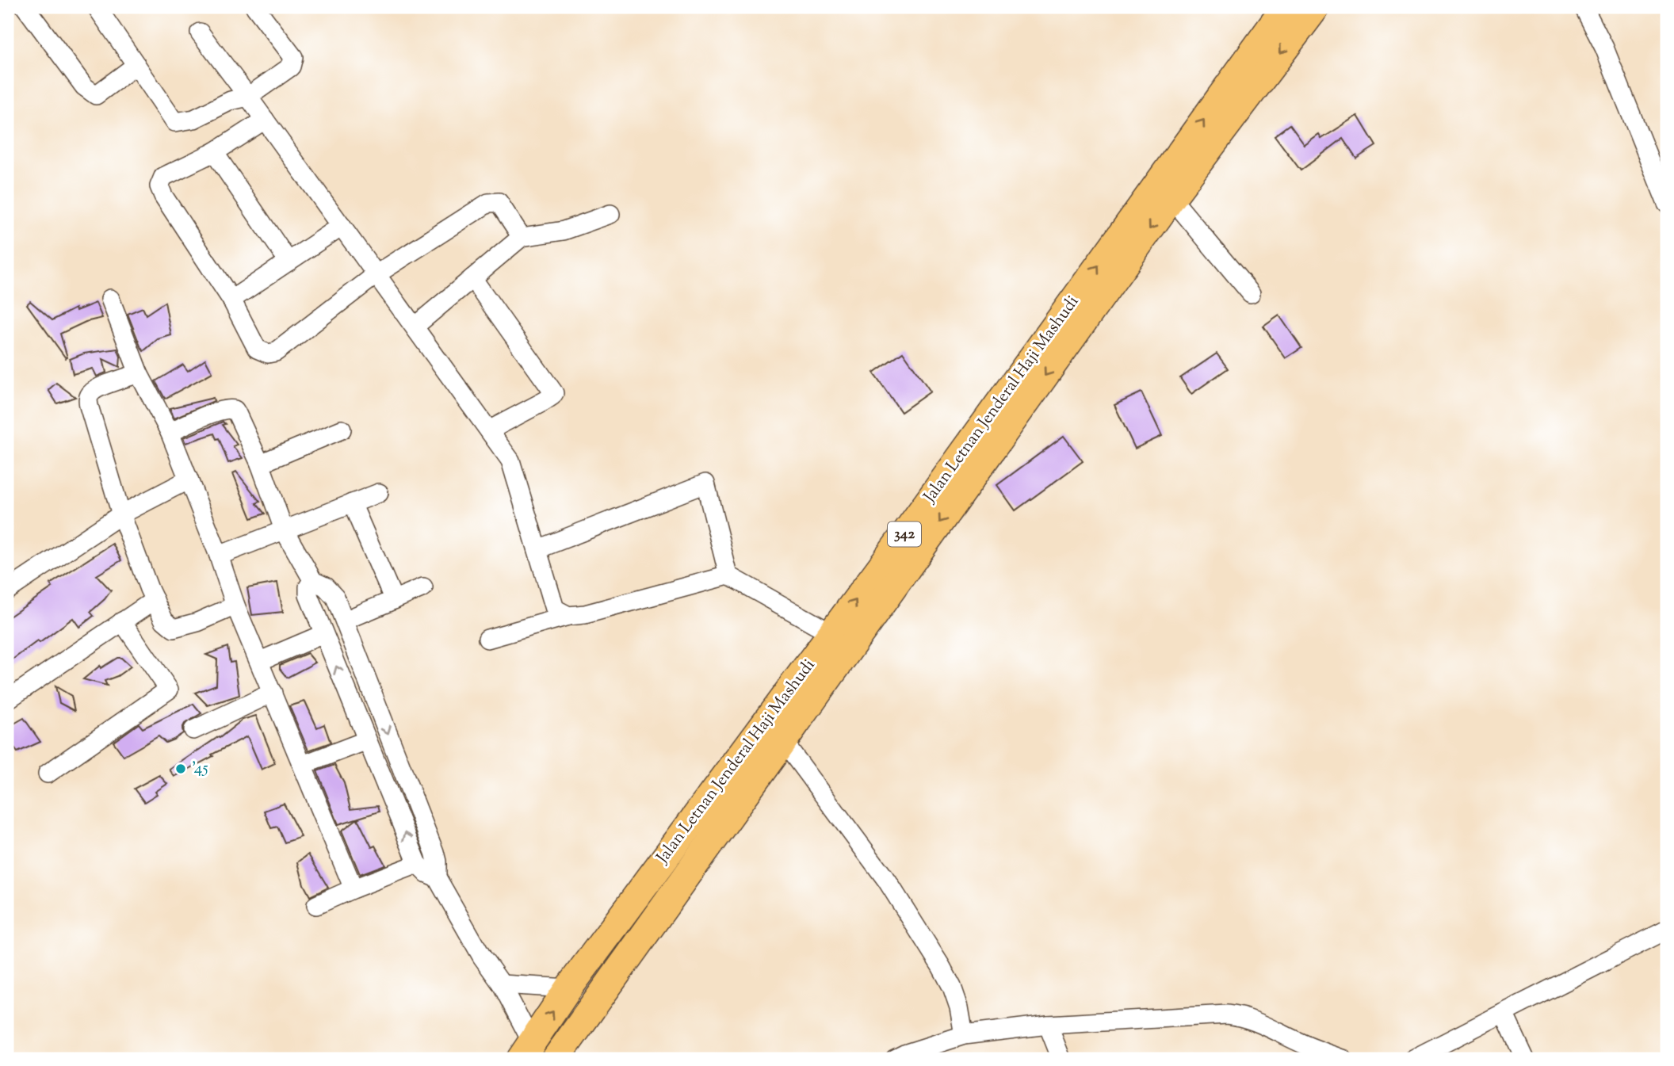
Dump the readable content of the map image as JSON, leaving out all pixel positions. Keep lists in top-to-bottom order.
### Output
{
  "streets": {
    "main road": ["Jalan Letnan Jenderal Haji Mashudi", "342"]
  },
  "places": ["'45"]
}
